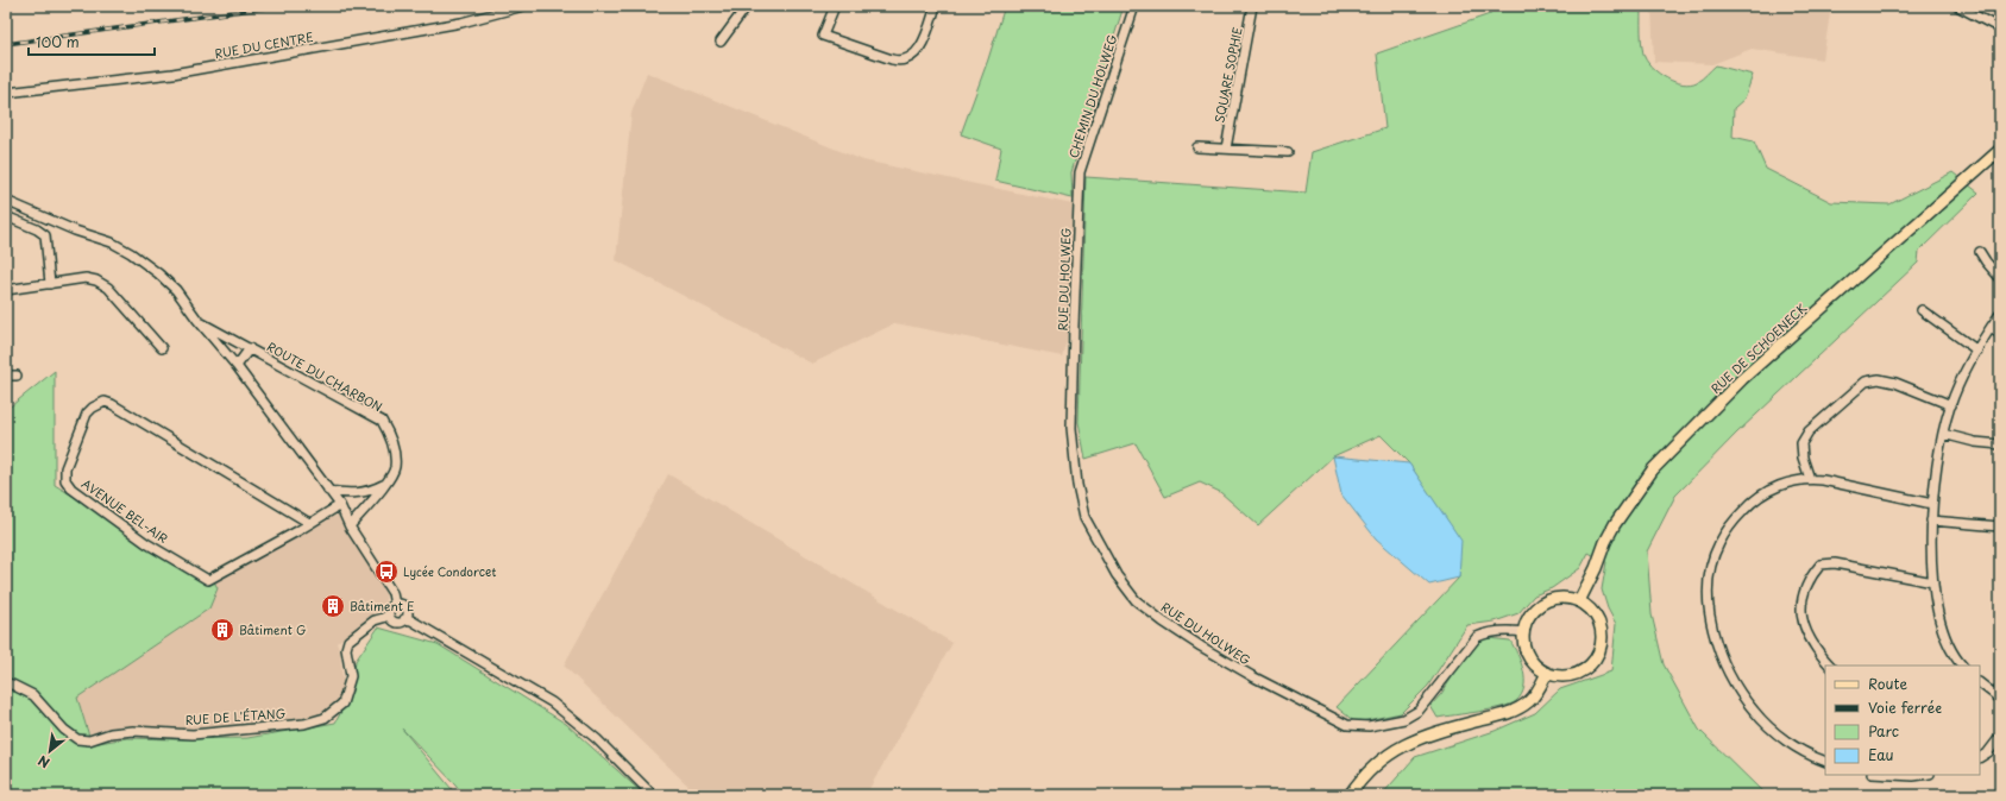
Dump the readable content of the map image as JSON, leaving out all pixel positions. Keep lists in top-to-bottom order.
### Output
{
  "streets": {
    "main road": ["RUE DE SCHOENECK"],
    "street": [
      "RUE DU CENTRE",
      "SQUARE SOPHIE",
      "CHEMIN DU HOLWEG",
      "RUE DU HOLWEG",
      "ROUTE DU CHARBON",
      "AVENUE BEL-AIR",
      "RUE DE L'ÉTANG"
    ]
  },
  "crossings": [
    ["CHEMIN DU HOLWEG", "RUE DU HOLWEG"],
    ["RUE DU HOLWEG", "RUE DE SCHOENECK"],
    ["ROUTE DU CHARBON", "AVENUE BEL-AIR"],
    ["ROUTE DU CHARBON", "RUE DE L'ÉTANG"]
  ],
  "places": {
    "bus stop": ["Lycée Condorcet"],
    "building": ["Bâtiment E", "Bâtiment G"]
  },
  "legend": [
    "Route",
    "Voie ferrée",
    "Parc",
    "Eau"
  ],
  "scale_bar": "100 m",
  "north": "bottom left"
}
